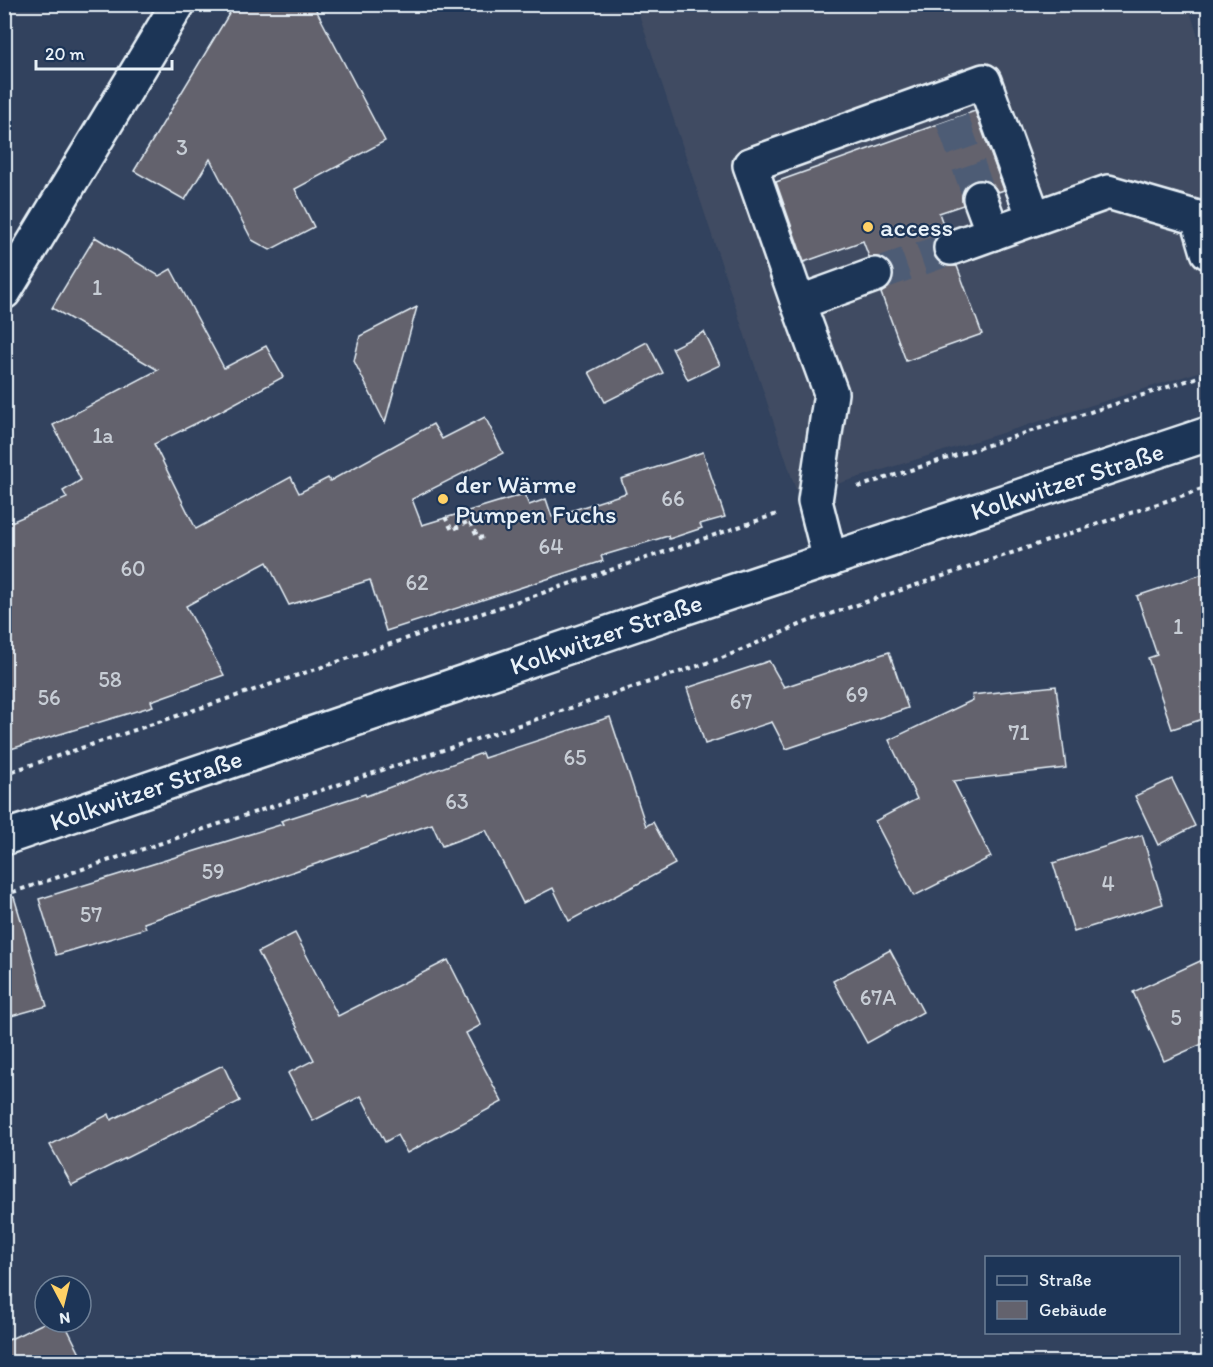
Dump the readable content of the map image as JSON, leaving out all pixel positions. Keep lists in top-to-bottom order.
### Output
{
  "streets": {
    "main road": ["Kolkwitzer Straße"]
  },
  "places": ["access", "der Wärme Pumpen Fuchs"],
  "house_numbers": [
    "3",
    "1",
    "1a",
    "66",
    "64",
    "60",
    "62",
    "1",
    "58",
    "69",
    "56",
    "67",
    "71",
    "65",
    "63",
    "59",
    "4",
    "57",
    "67A",
    "5"
  ],
  "legend": ["Straße", "Gebäude"],
  "scale_bar": "20 m",
  "north": "bottom"
}
